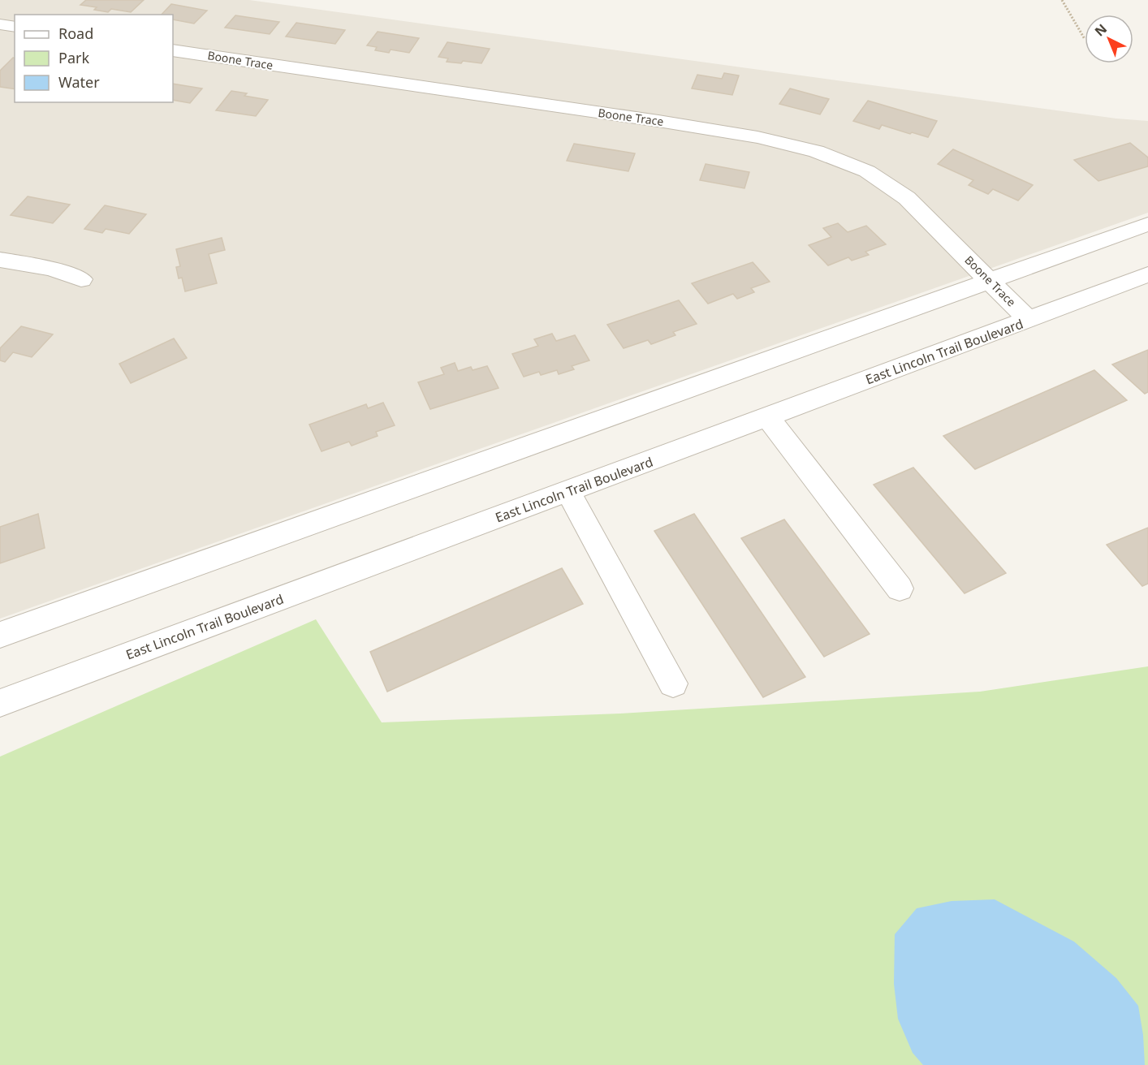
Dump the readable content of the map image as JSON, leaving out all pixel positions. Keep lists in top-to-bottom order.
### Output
{
  "streets": {
    "street": ["Boone Trace", "East Lincoln Trail Boulevard"]
  },
  "crossings": [
    ["Boone Trace", "East Lincoln Trail Boulevard"]
  ],
  "legend": ["Road", "Park", "Water"],
  "north": "top left"
}
